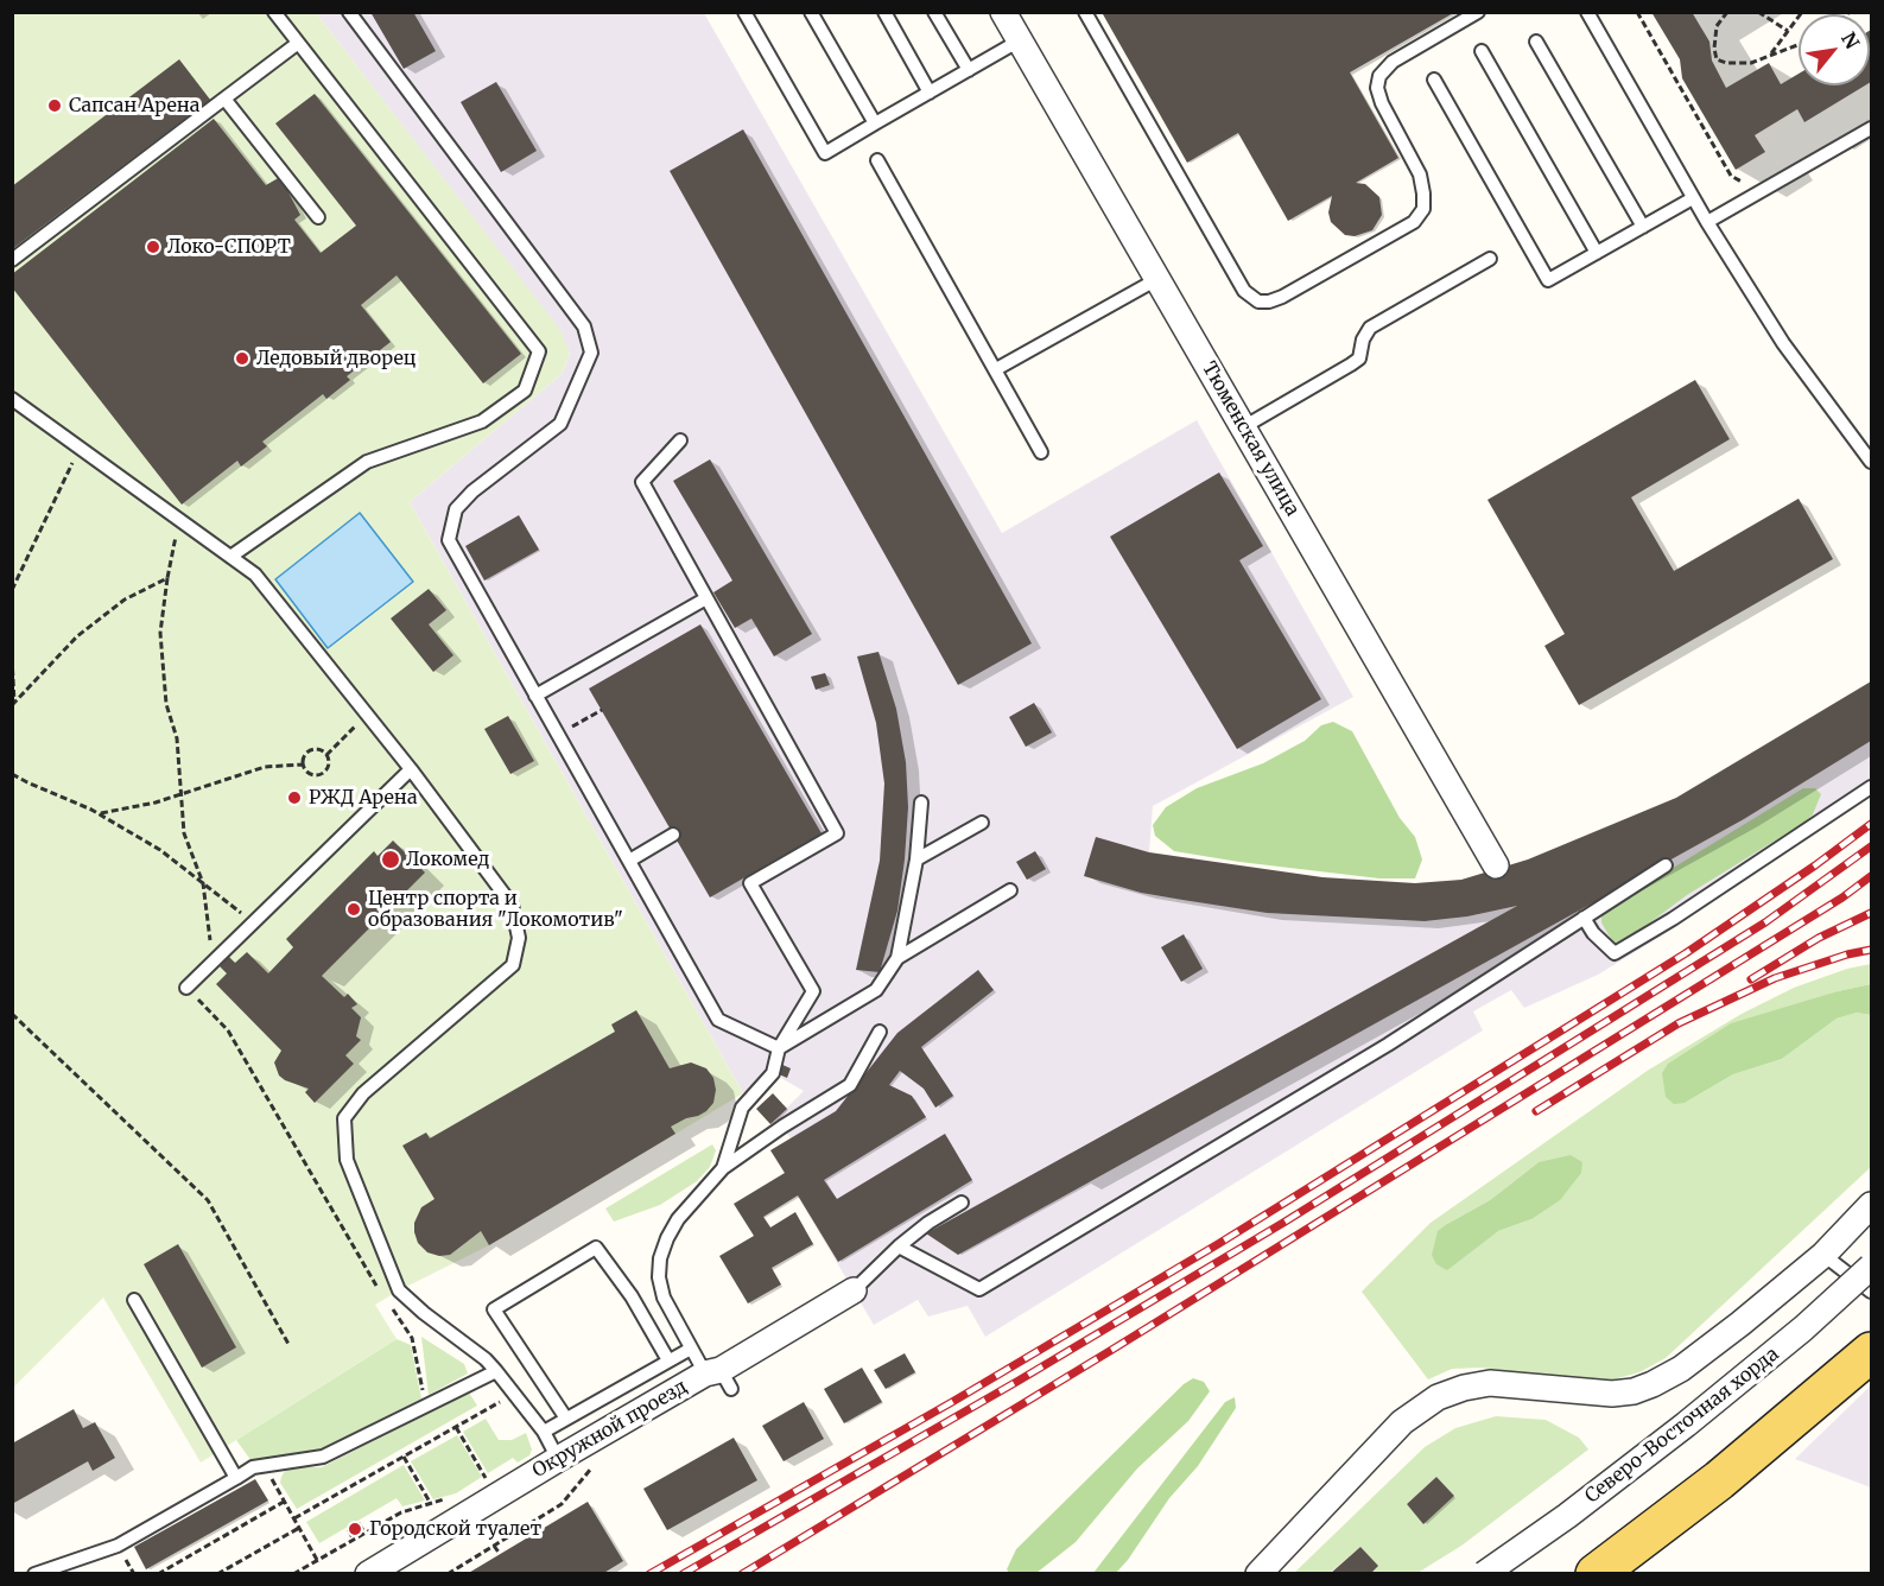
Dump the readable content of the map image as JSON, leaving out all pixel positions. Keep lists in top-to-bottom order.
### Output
{
  "streets": {
    "street": ["Тюменская улица", "Северо-Восточная хорда", "Окружной проезд"]
  },
  "places": [
    "Сапсан Арена",
    "Локо-СПОРТ",
    "Ледовый дворец",
    "РЖД Арена",
    "Локомед",
    "Центр спорта и образования \"Локомотив\"",
    "Городской туалет"
  ],
  "north": "top right"
}
